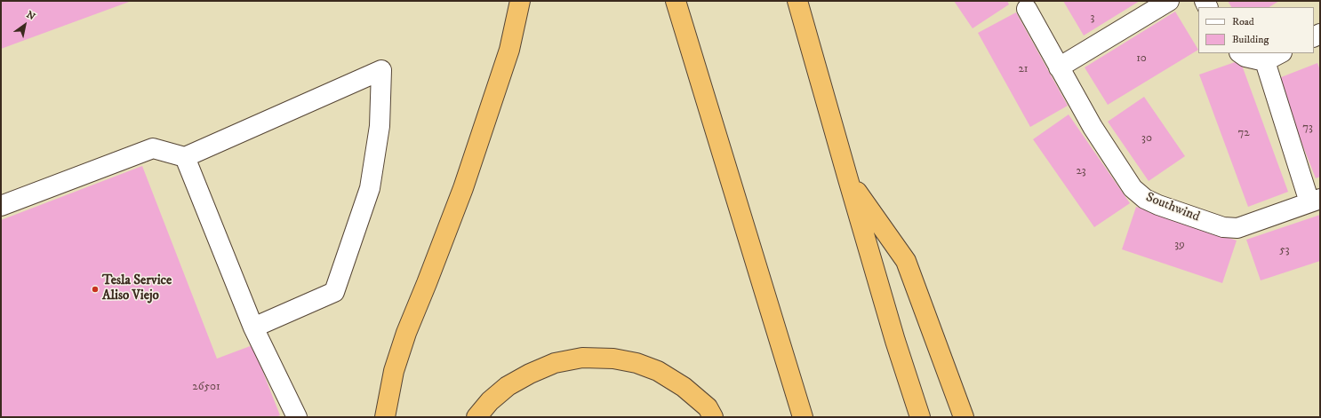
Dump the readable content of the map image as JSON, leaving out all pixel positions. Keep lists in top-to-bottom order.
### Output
{
  "streets": {
    "street": ["Southwind"]
  },
  "places": ["Tesla Service Aliso Viejo"],
  "house_numbers": [
    "3",
    "10",
    "21",
    "73",
    "72",
    "30",
    "23",
    "39",
    "53",
    "26501"
  ],
  "legend": ["Road", "Building"],
  "north": "top right"
}
